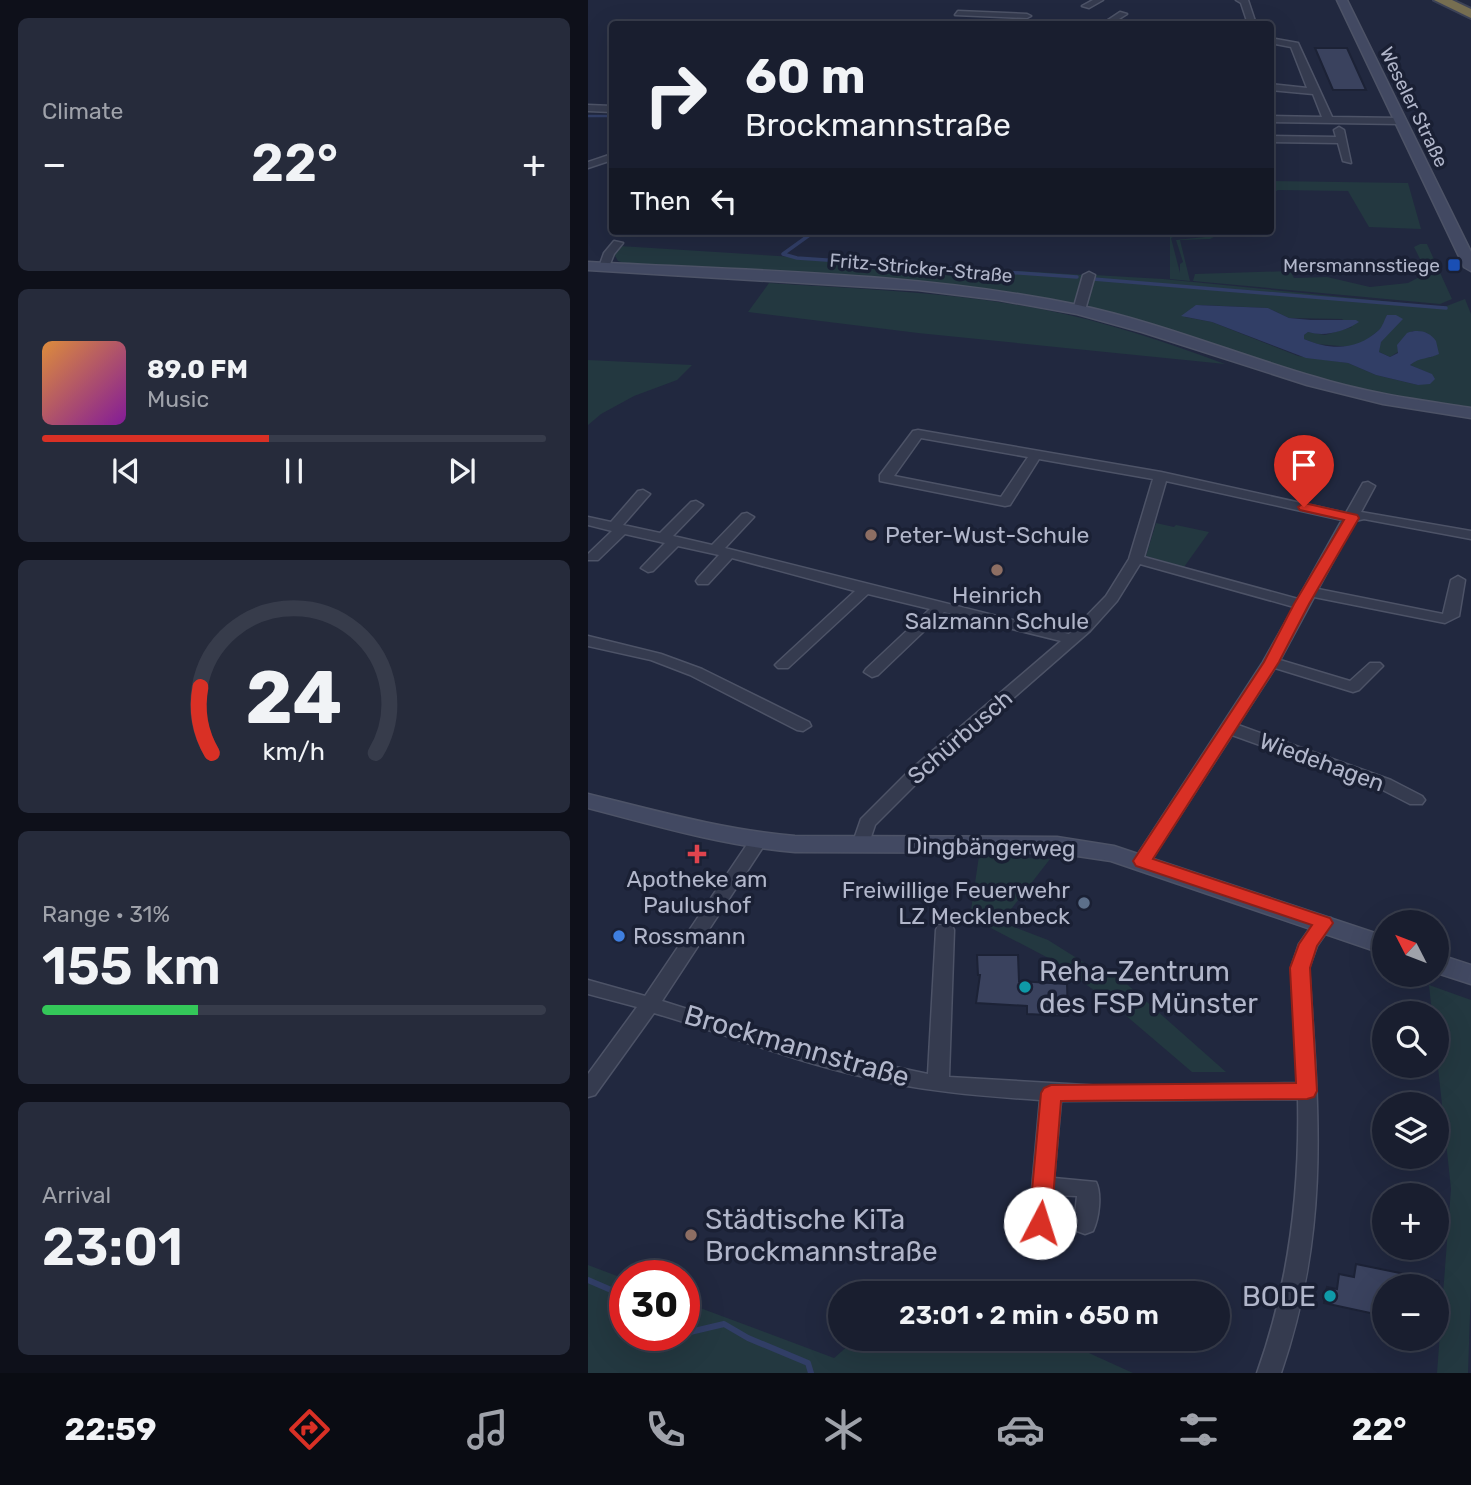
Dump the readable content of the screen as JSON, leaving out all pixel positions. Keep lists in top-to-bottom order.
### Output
{
  "streets": {
    "main road": ["Weseler Straße", "Fritz-Stricker-Straße", "Dingbängerweg"],
    "street": ["Schürbusch", "Wiedehagen", "Brockmannstraße"]
  },
  "crossings": [
    ["Schürbusch", "Dingbängerweg"],
    ["Wiedehagen", "Dingbängerweg"]
  ],
  "places": {
    "transit": ["Mersmannsstiege"],
    "other": [
      "Peter-Wust-Schule",
      "Heinrich Salzmann Schule",
      "Freiwillige Feuerwehr LZ Mecklenbeck",
      "Rossmann",
      "Reha-Zentrum des FSP Münster",
      "Städtische KiTa Brockmannstraße",
      "BODE"
    ],
    "health": ["Apotheke am Paulushof"]
  },
  "north": "top left",
  "page": {
    "tile": [
      "Climate",
      ["Range · 31%", "155 km"],
      ["Arrival", "23:01"]
    ],
    "turn": ["60 m", "Brockmannstraße"],
    "heat": ["−", "22°", "+"],
    "then": "Then",
    "song": ["89.0 FM", "Music"],
    "map_buttons": ["+", "−"],
    "limit": "30",
    "trip": "23:01 · 2 min · 650 m",
    "tabs": ["22:59", "22°"],
    "gauge": ["24", "km/h"]
  }
}
